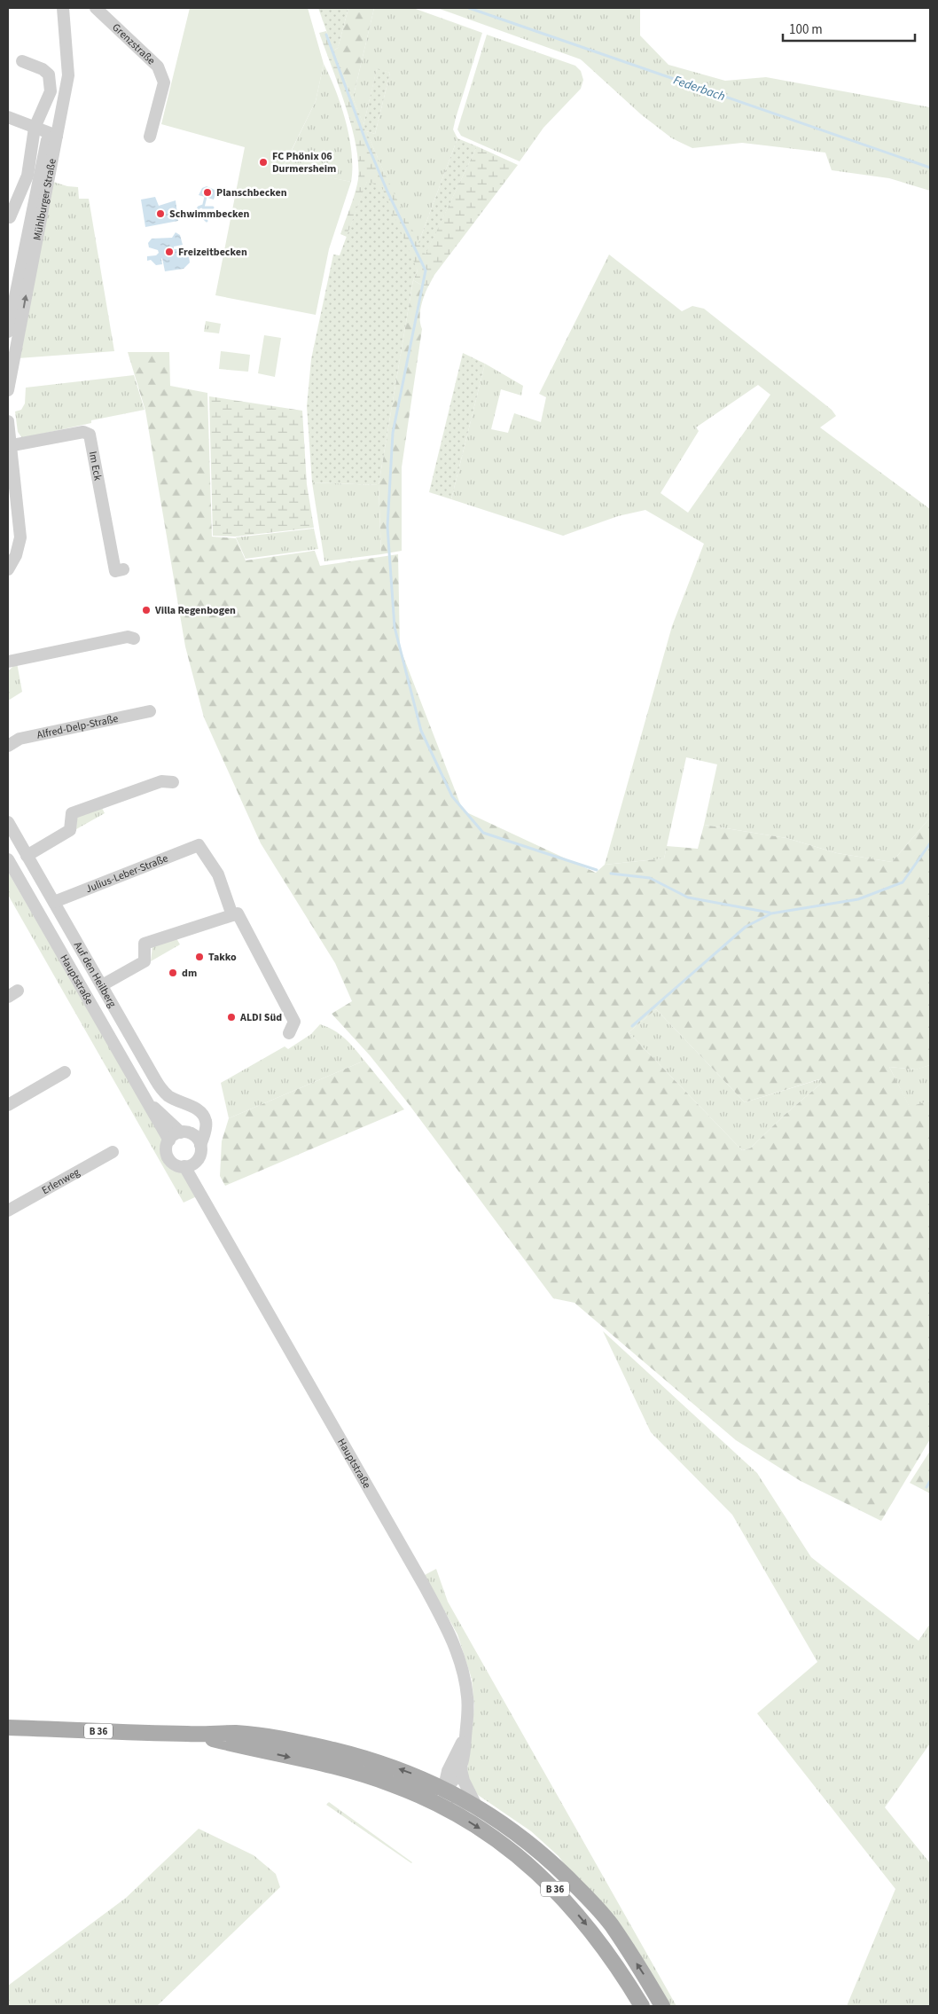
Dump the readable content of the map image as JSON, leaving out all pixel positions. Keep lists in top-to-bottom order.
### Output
{
  "streets": {
    "main road": ["B 36"],
    "street": [
      "Grenzstraße",
      "Mühlburger Straße",
      "Im Eck",
      "Alfred-Delp-Straße",
      "Julius-Leber-Straße",
      "Auf den Heilberg",
      "Hauptstraße",
      "Erlenweg"
    ]
  },
  "crossings": [
    ["Julius-Leber-Straße", "Auf den Heilberg"],
    ["Hauptstraße", "B 36"]
  ],
  "water": ["Federbach"],
  "places": [
    "FC Phönix 06 Durmersheim",
    "Planschbecken",
    "Schwimmbecken",
    "Freizeitbecken",
    "Villa Regenbogen",
    "Takko",
    "dm",
    "ALDI Süd"
  ],
  "scale_bar": "100 m"
}
